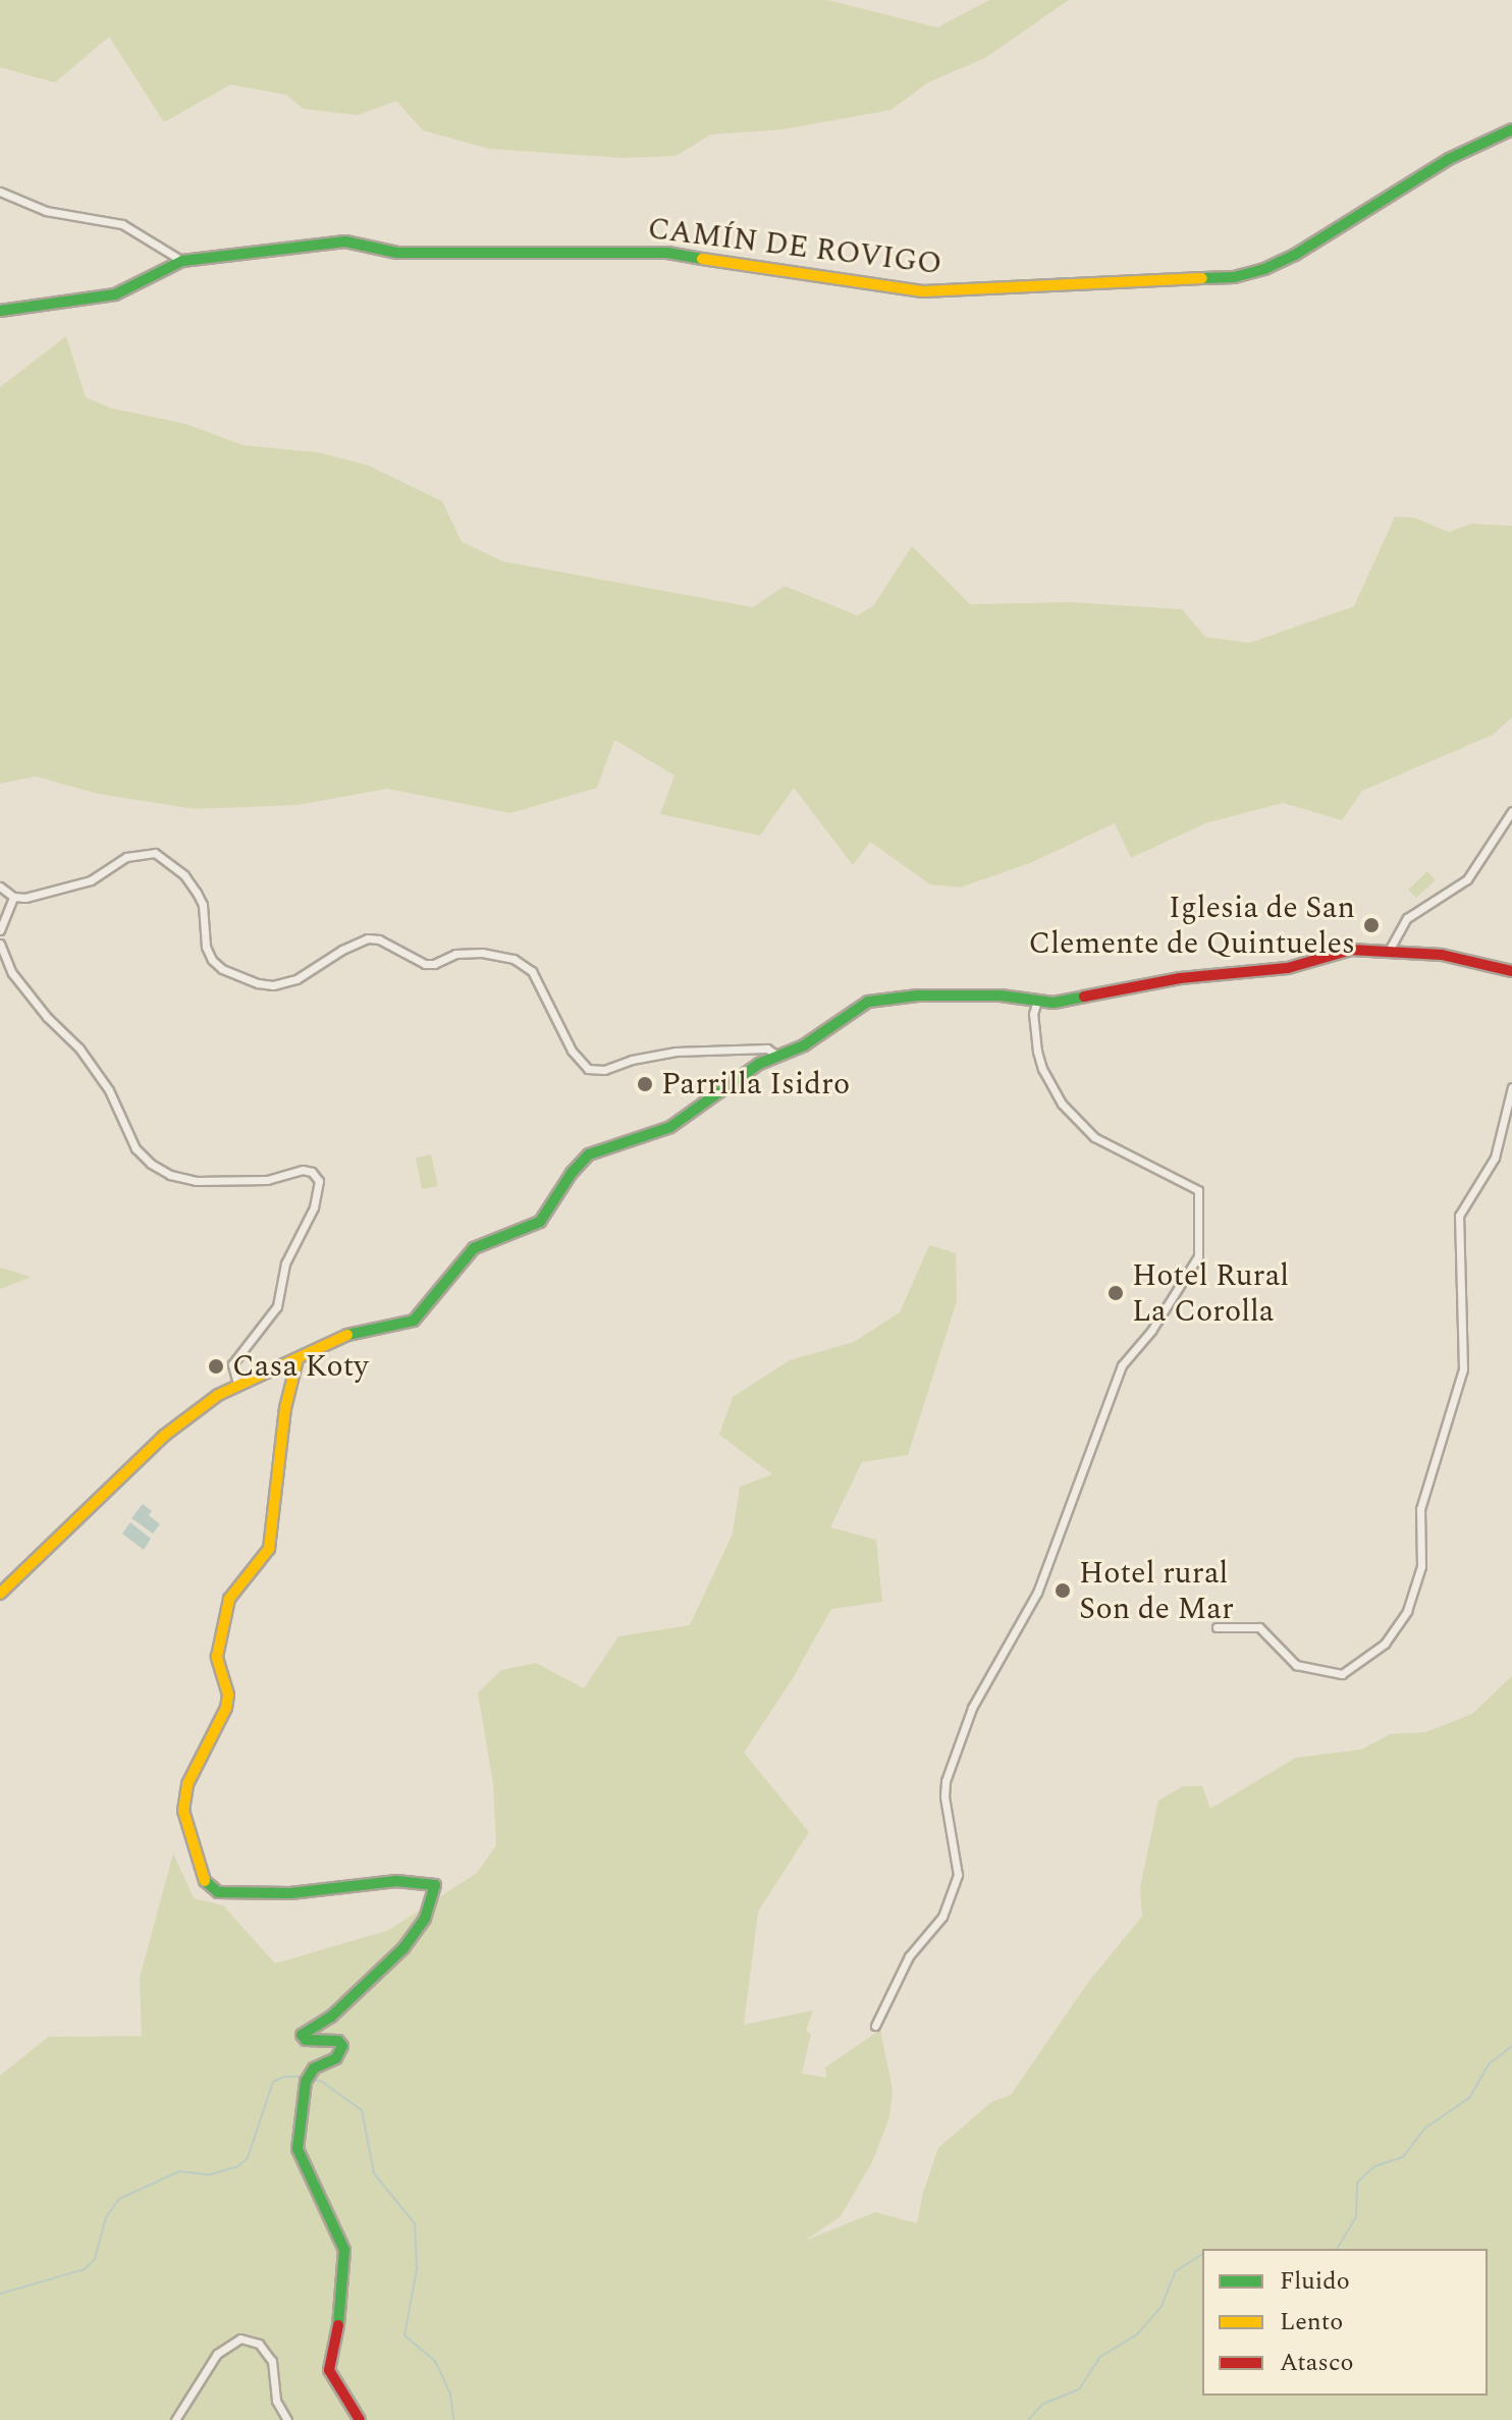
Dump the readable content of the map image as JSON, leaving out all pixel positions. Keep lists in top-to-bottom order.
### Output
{
  "streets": {
    "street": ["CAMÍN DE ROVIGO"]
  },
  "places": [
    "Iglesia de San Clemente de Quintueles",
    "Parrilla Isidro",
    "Hotel Rural La Corolla",
    "Casa Koty",
    "Hotel rural Son de Mar"
  ],
  "legend": ["Fluido", "Lento", "Atasco"]
}
